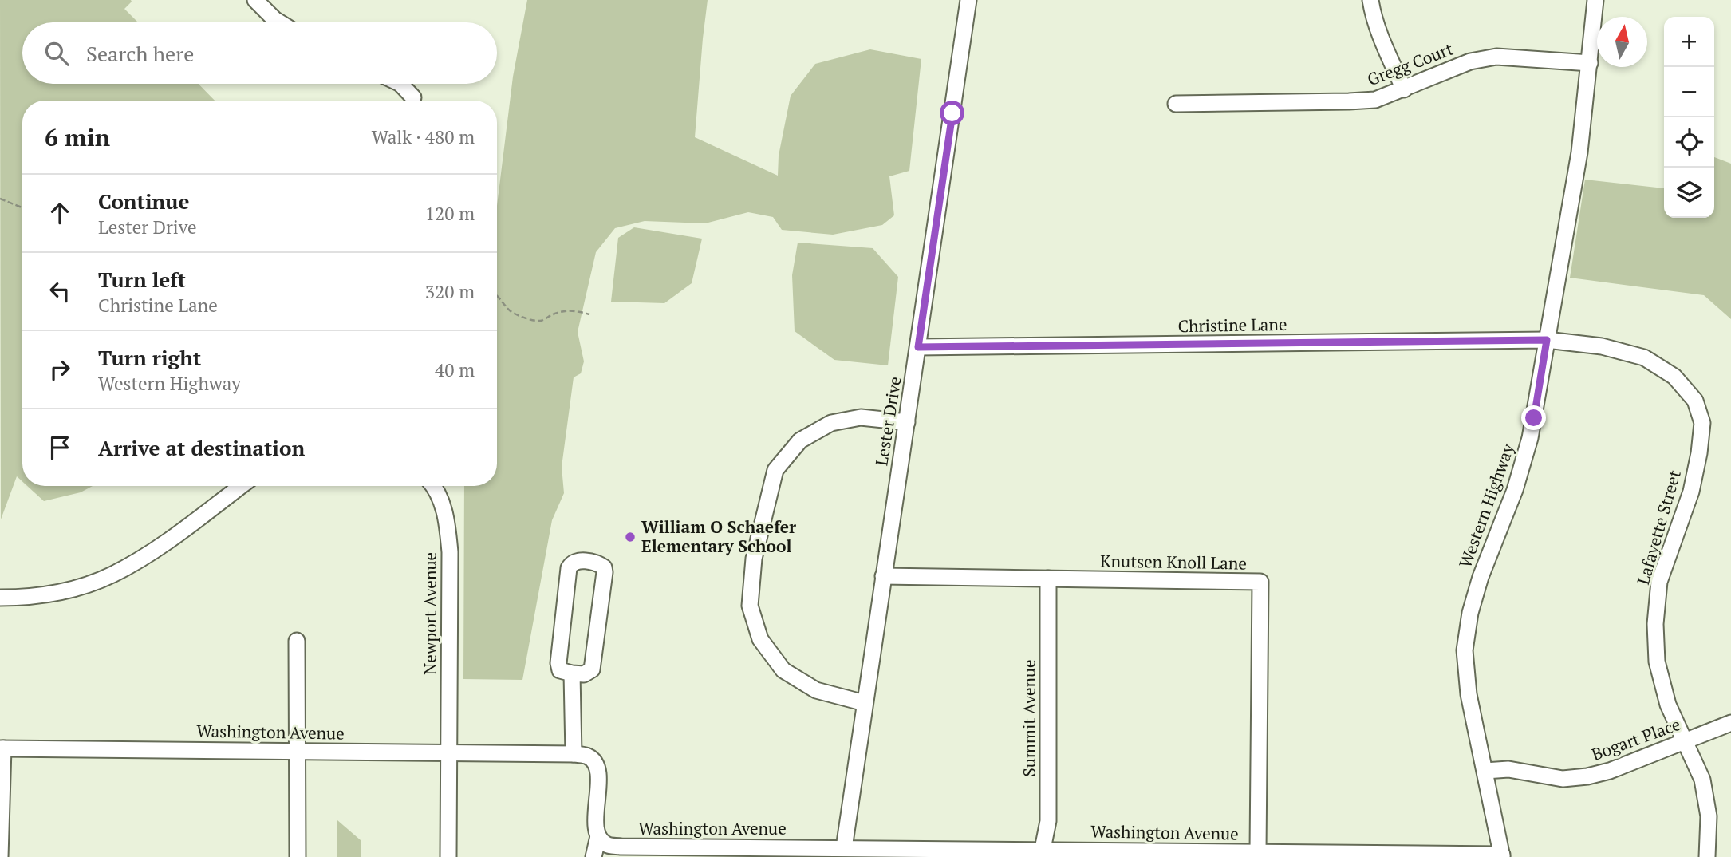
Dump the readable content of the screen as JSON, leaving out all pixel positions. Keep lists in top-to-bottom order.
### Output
{
  "streets": {
    "street": [
      "Gregg Court",
      "Christine Lane",
      "Lester Drive",
      "Western Highway",
      "Lafayette Street",
      "Knutsen Knoll Lane",
      "Newport Avenue",
      "Summit Avenue",
      "Washington Avenue",
      "Bogart Place"
    ]
  },
  "crossings": [
    ["Gregg Court", "Western Highway"],
    ["Christine Lane", "Lester Drive"],
    ["Christine Lane", "Western Highway"],
    ["Christine Lane", "Lafayette Street"],
    ["Lester Drive", "Knutsen Knoll Lane"],
    ["Lester Drive", "Washington Avenue"],
    ["Western Highway", "Lafayette Street"],
    ["Western Highway", "Washington Avenue"],
    ["Western Highway", "Bogart Place"],
    ["Lafayette Street", "Bogart Place"],
    ["Knutsen Knoll Lane", "Summit Avenue"],
    ["Knutsen Knoll Lane", "Washington Avenue"],
    ["Newport Avenue", "Washington Avenue"],
    ["Summit Avenue", "Washington Avenue"]
  ],
  "places": ["William O Schaefer Elementary School"],
  "north": "top",
  "page": {
    "map_buttons": ["+", "−"],
    "search": "Search here",
    "heading": ["6 min", "Walk · 480 m"],
    "list": [
      ["Continue", "Lester Drive", "120 m"],
      ["Turn left", "Christine Lane", "320 m"],
      ["Turn right", "Western Highway", "40 m"],
      "Arrive at destination"
    ]
  }
}
